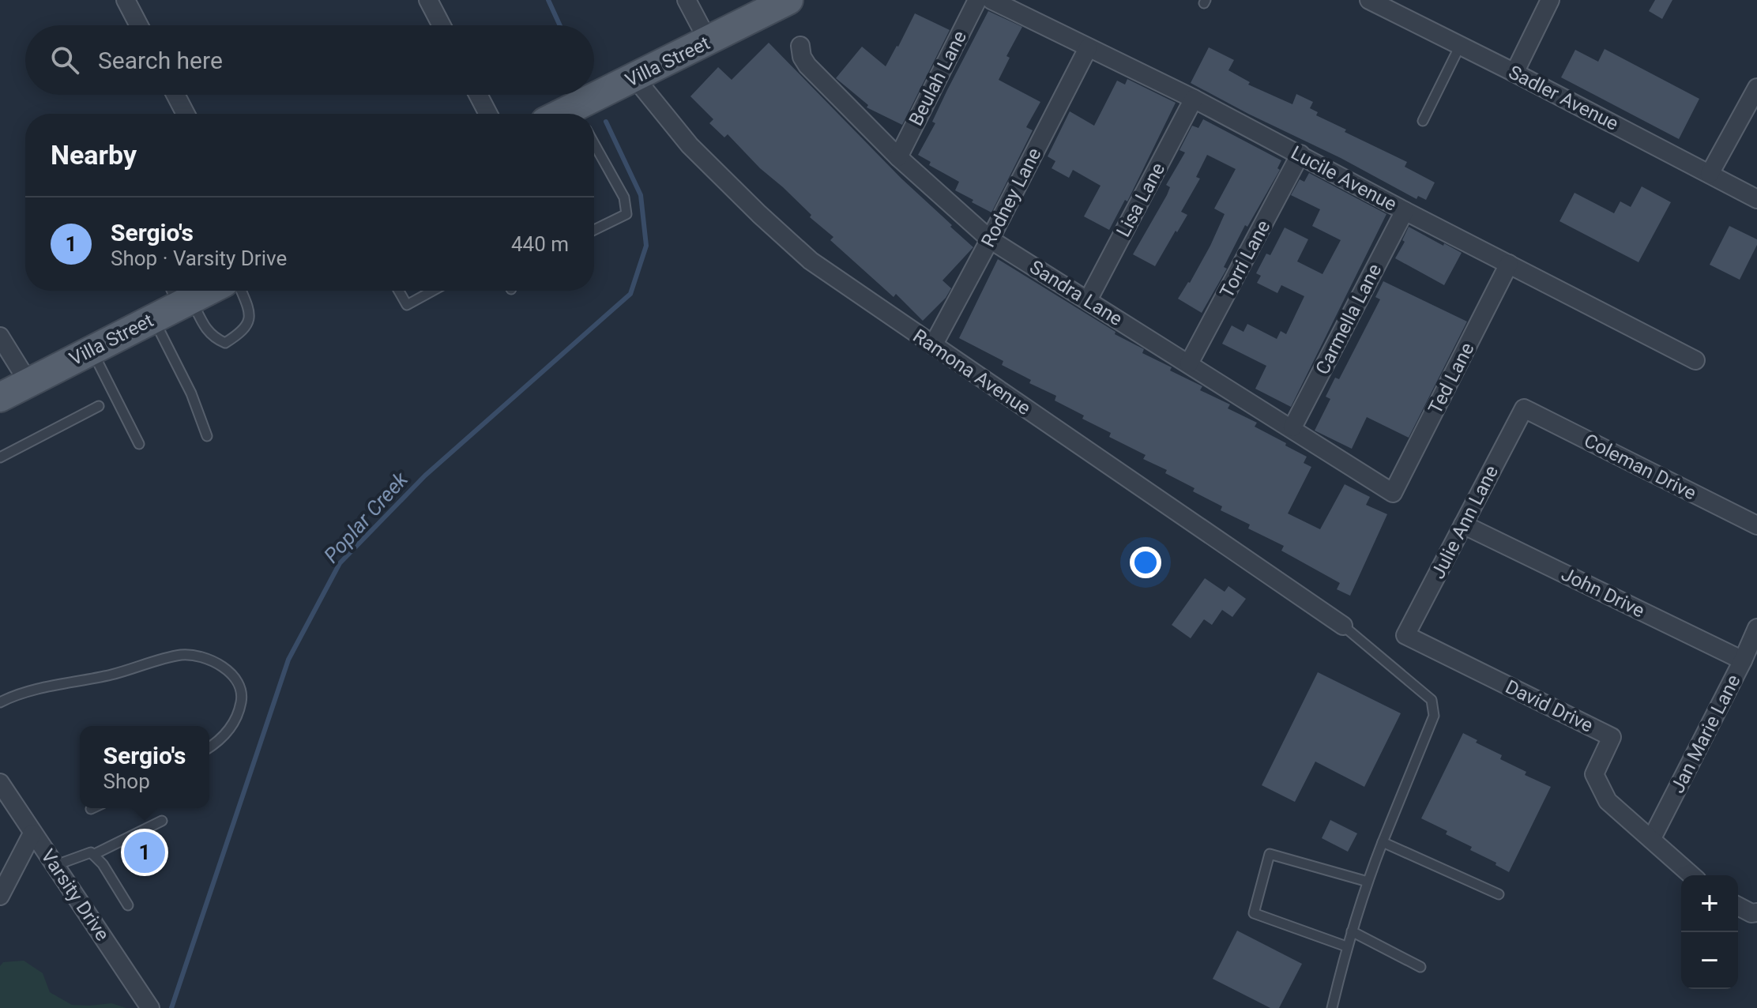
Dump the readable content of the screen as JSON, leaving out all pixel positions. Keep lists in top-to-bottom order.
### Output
{
  "streets": {
    "main road": ["Villa Street"],
    "street": [
      "Beulah Lane",
      "Sadler Avenue",
      "Lucile Avenue",
      "Rodney Lane",
      "Lisa Lane",
      "Torri Lane",
      "Sandra Lane",
      "Carmella Lane",
      "Ramona Avenue",
      "Ted Lane",
      "Coleman Drive",
      "Julie Ann Lane",
      "John Drive",
      "David Drive",
      "Jan Marie Lane",
      "Varsity Drive"
    ]
  },
  "crossings": [
    ["Villa Street", "Ramona Avenue"],
    ["Beulah Lane", "Sandra Lane"],
    ["Lucile Avenue", "Rodney Lane"],
    ["Lucile Avenue", "Lisa Lane"],
    ["Lucile Avenue", "Torri Lane"],
    ["Lucile Avenue", "Carmella Lane"],
    ["Lucile Avenue", "Ted Lane"],
    ["Rodney Lane", "Sandra Lane"],
    ["Rodney Lane", "Ramona Avenue"],
    ["Lisa Lane", "Sandra Lane"],
    ["Torri Lane", "Sandra Lane"],
    ["Sandra Lane", "Carmella Lane"],
    ["Sandra Lane", "Ted Lane"],
    ["Coleman Drive", "Julie Ann Lane"],
    ["Julie Ann Lane", "John Drive"],
    ["Julie Ann Lane", "David Drive"],
    ["John Drive", "Jan Marie Lane"],
    ["David Drive", "Jan Marie Lane"]
  ],
  "water": ["Poplar Creek"],
  "page": {
    "search": "Search here",
    "heading": "Nearby",
    "list": [
      {
        "mark": "1",
        "name": "Sergio's",
        "note": "Shop · Varsity Drive",
        "value": "440 m"
      }
    ],
    "popup": ["Sergio's", "Shop"],
    "pins": "1",
    "map_buttons": ["+", "−"]
  }
}
